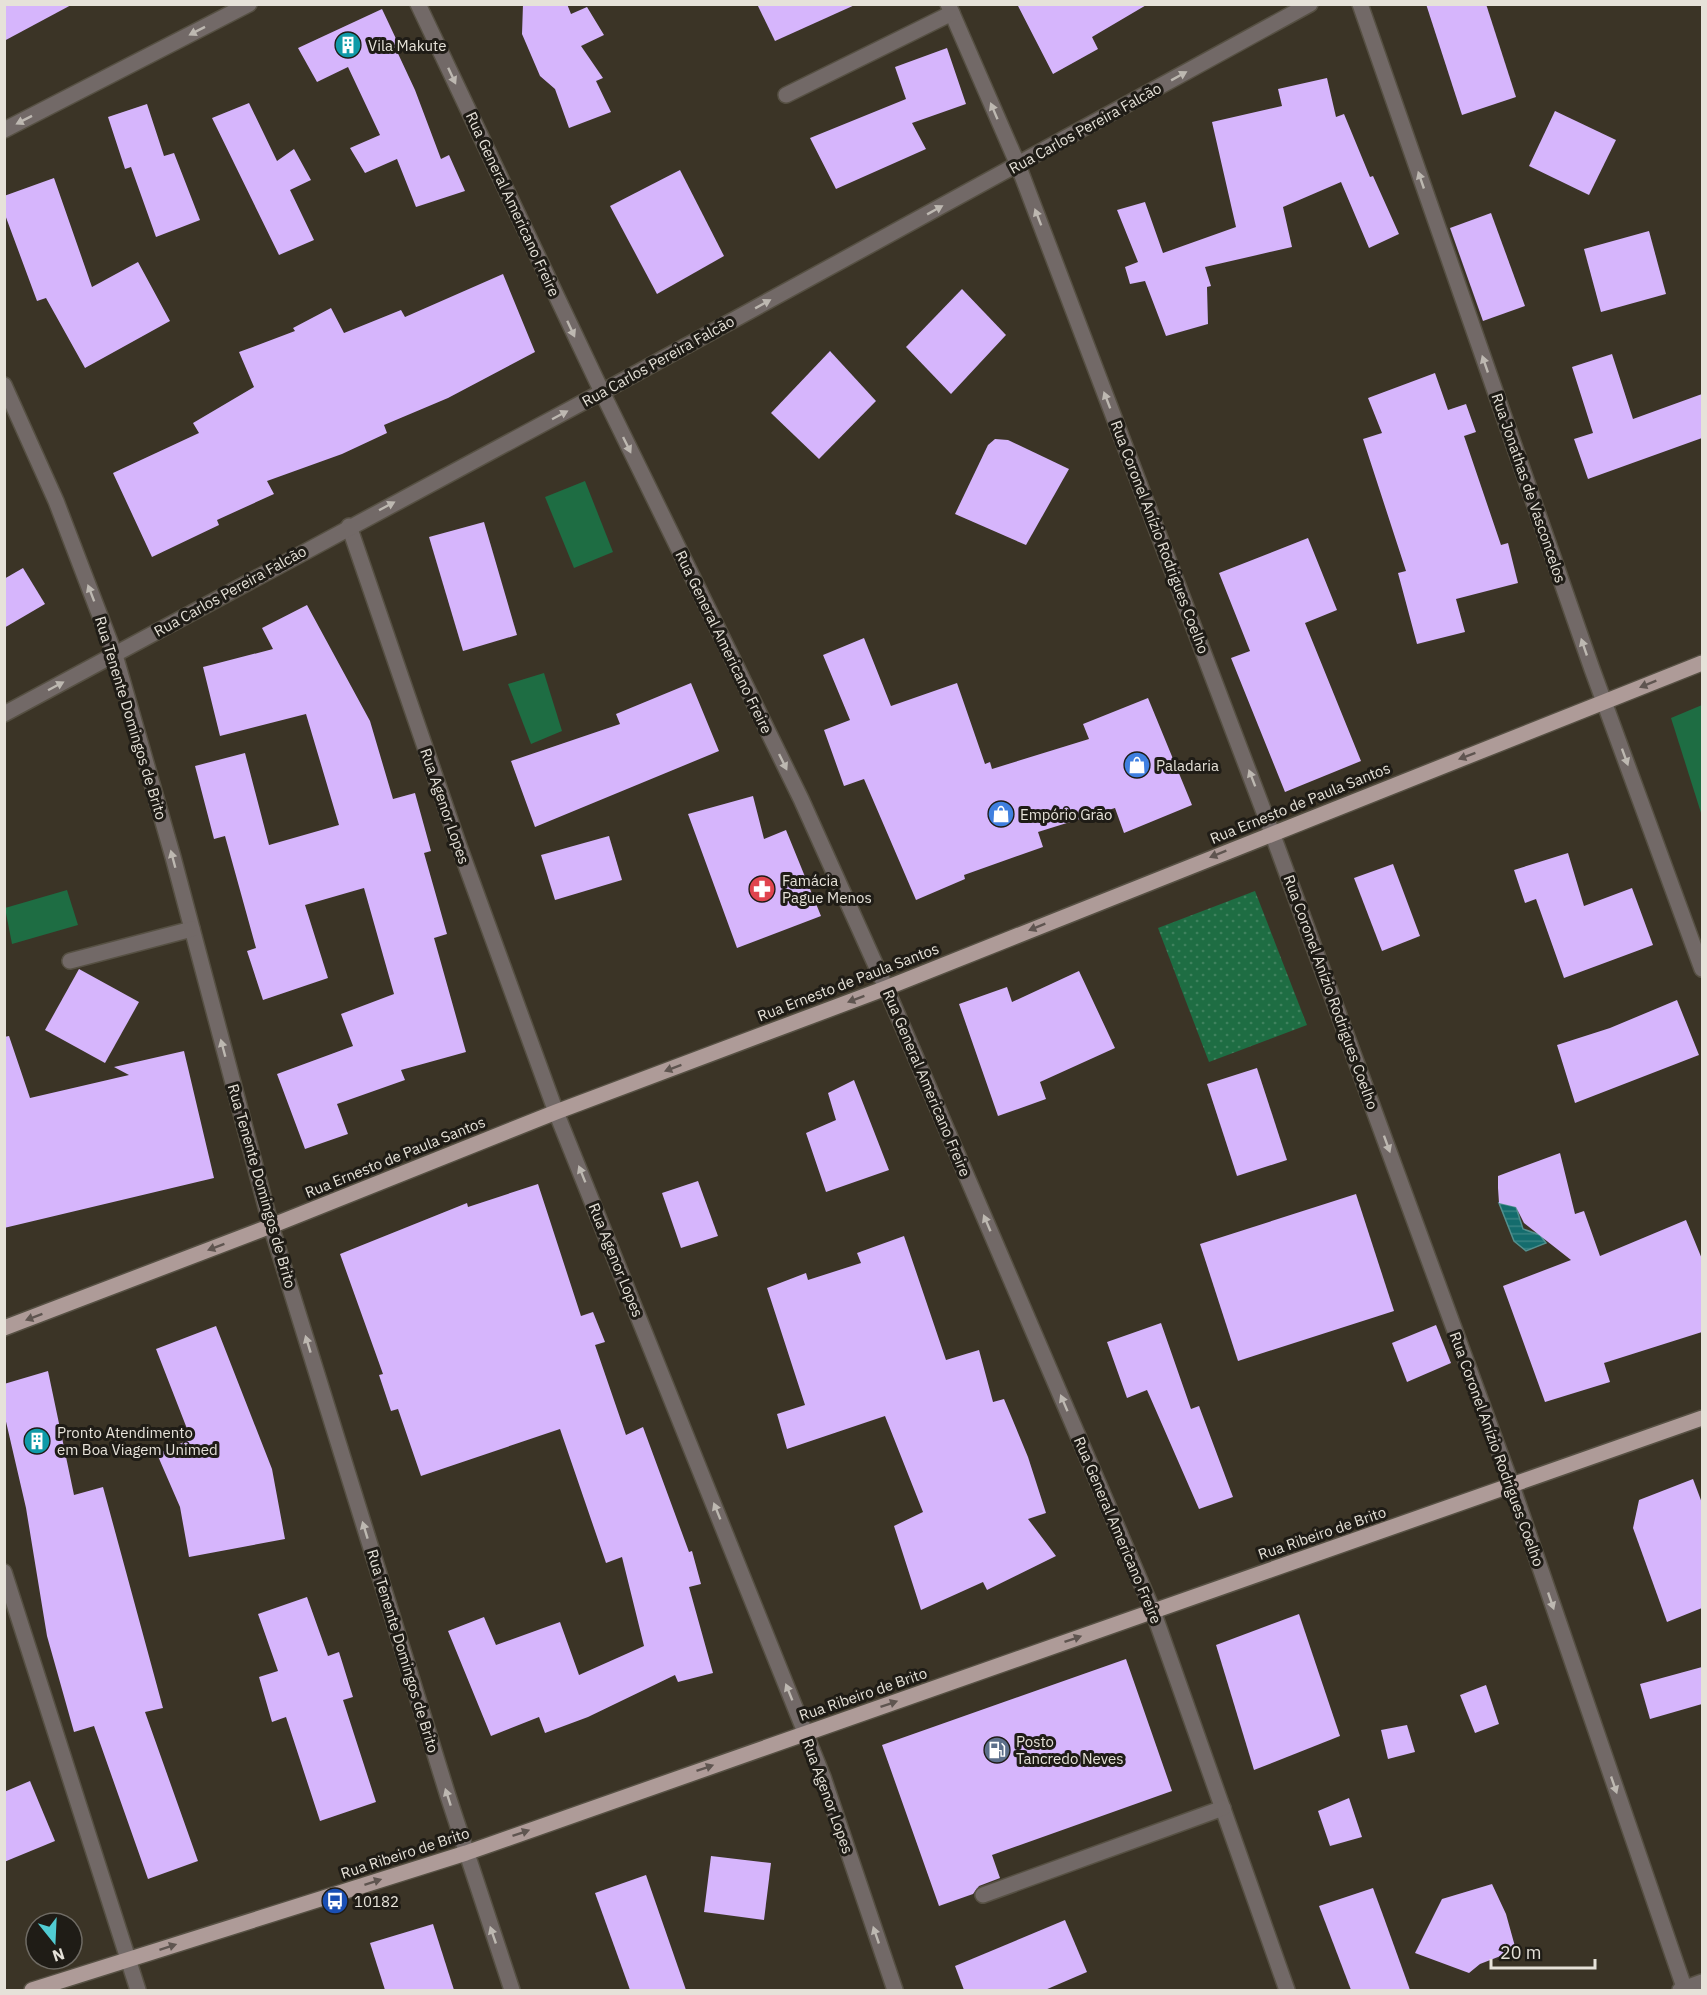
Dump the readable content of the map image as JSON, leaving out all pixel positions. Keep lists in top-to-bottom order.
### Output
{
  "streets": {
    "main road": ["Rua Ernesto de Paula Santos", "Rua Ribeiro de Brito"],
    "street": [
      "Rua Carlos Pereira Falcão",
      "Rua General Americano Freire",
      "Rua Jonathas de Vasconcelos",
      "Rua Coronel Anízio Rodrigues Coelho",
      "Rua Tenente Domingos de Brito",
      "Rua Agenor Lopes"
    ]
  },
  "crossings": [
    ["Rua Carlos Pereira Falcão", "Rua General Americano Freire"],
    ["Rua Carlos Pereira Falcão", "Rua Coronel Anízio Rodrigues Coelho"],
    ["Rua Carlos Pereira Falcão", "Rua Tenente Domingos de Brito"],
    ["Rua Carlos Pereira Falcão", "Rua Agenor Lopes"],
    ["Rua General Americano Freire", "Rua Ernesto de Paula Santos"],
    ["Rua General Americano Freire", "Rua Ribeiro de Brito"],
    ["Rua Jonathas de Vasconcelos", "Rua Ernesto de Paula Santos"],
    ["Rua Coronel Anízio Rodrigues Coelho", "Rua Ernesto de Paula Santos"],
    ["Rua Coronel Anízio Rodrigues Coelho", "Rua Ribeiro de Brito"],
    ["Rua Tenente Domingos de Brito", "Rua Ernesto de Paula Santos"],
    ["Rua Tenente Domingos de Brito", "Rua Ribeiro de Brito"],
    ["Rua Ernesto de Paula Santos", "Rua Agenor Lopes"],
    ["Rua Agenor Lopes", "Rua Ribeiro de Brito"]
  ],
  "one_way": [
    "Rua Carlos Pereira Falcão",
    "Rua Tenente Domingos de Brito",
    "Rua Ernesto de Paula Santos",
    "Rua Agenor Lopes",
    "Rua Ribeiro de Brito"
  ],
  "places": {
    "building": ["Vila Makute", "Pronto Atendimento em Boa Viagem Unimed"],
    "shop": ["Paladaria", "Empório Grão"],
    "pharmacy": ["Famácia Pague Menos"],
    "fuel station": ["Posto Tancredo Neves"],
    "bus stop": ["10182"]
  },
  "scale_bar": "20 m",
  "north": "bottom"
}
